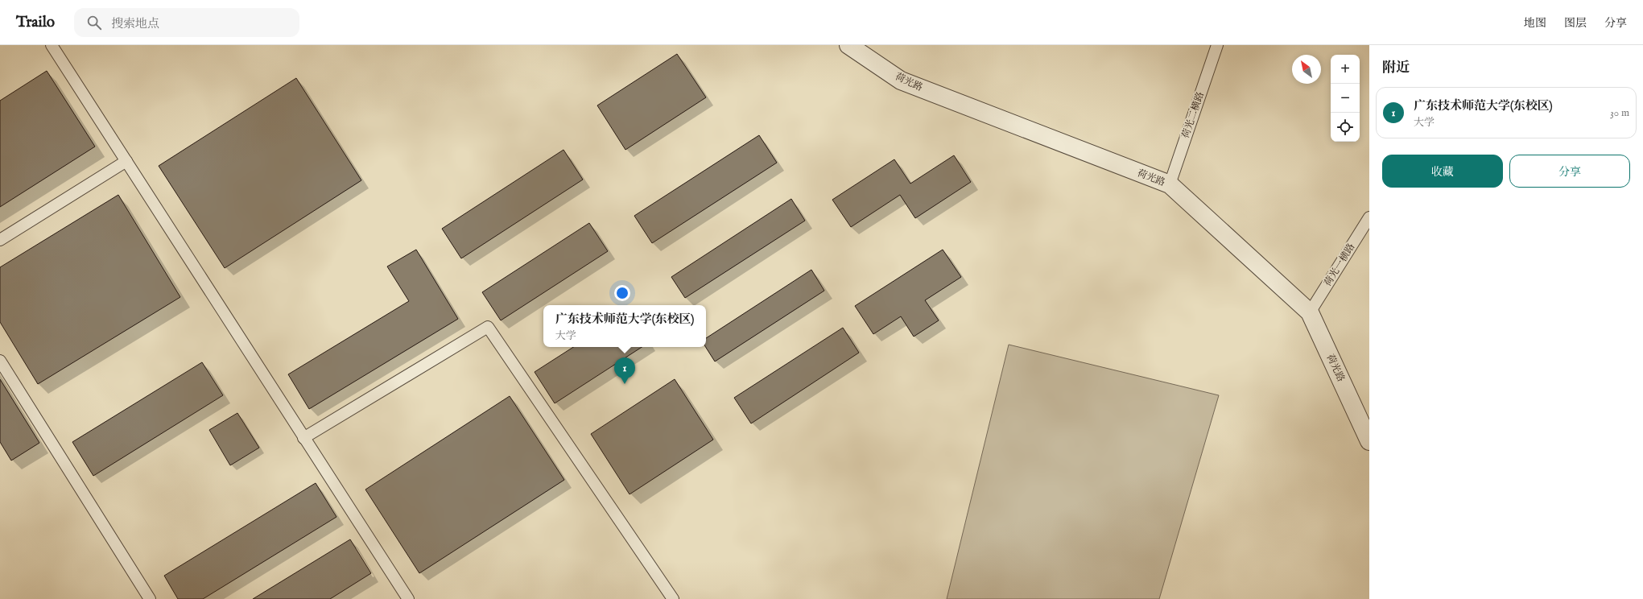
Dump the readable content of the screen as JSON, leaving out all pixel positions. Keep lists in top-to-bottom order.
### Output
{
  "streets": {
    "street": ["荷光路"],
    "lane": ["荷光二横路", "荷光一横路"]
  },
  "crossings": [
    ["荷光路", "荷光二横路"],
    ["荷光路", "荷光一横路"]
  ],
  "north": "top left",
  "page": {
    "header": "Trailo",
    "search": "搜索地点",
    "nav": ["地图", "图层", "分享"],
    "heading": "附近",
    "map_buttons": ["+", "−"],
    "list": [
      {
        "mark": "1",
        "name": "广东技术师范大学(东校区)",
        "note": "大学",
        "value": "30 m"
      }
    ],
    "buttons": ["收藏", "分享"],
    "popup": ["广东技术师范大学(东校区)", "大学"],
    "pins": "1"
  }
}
